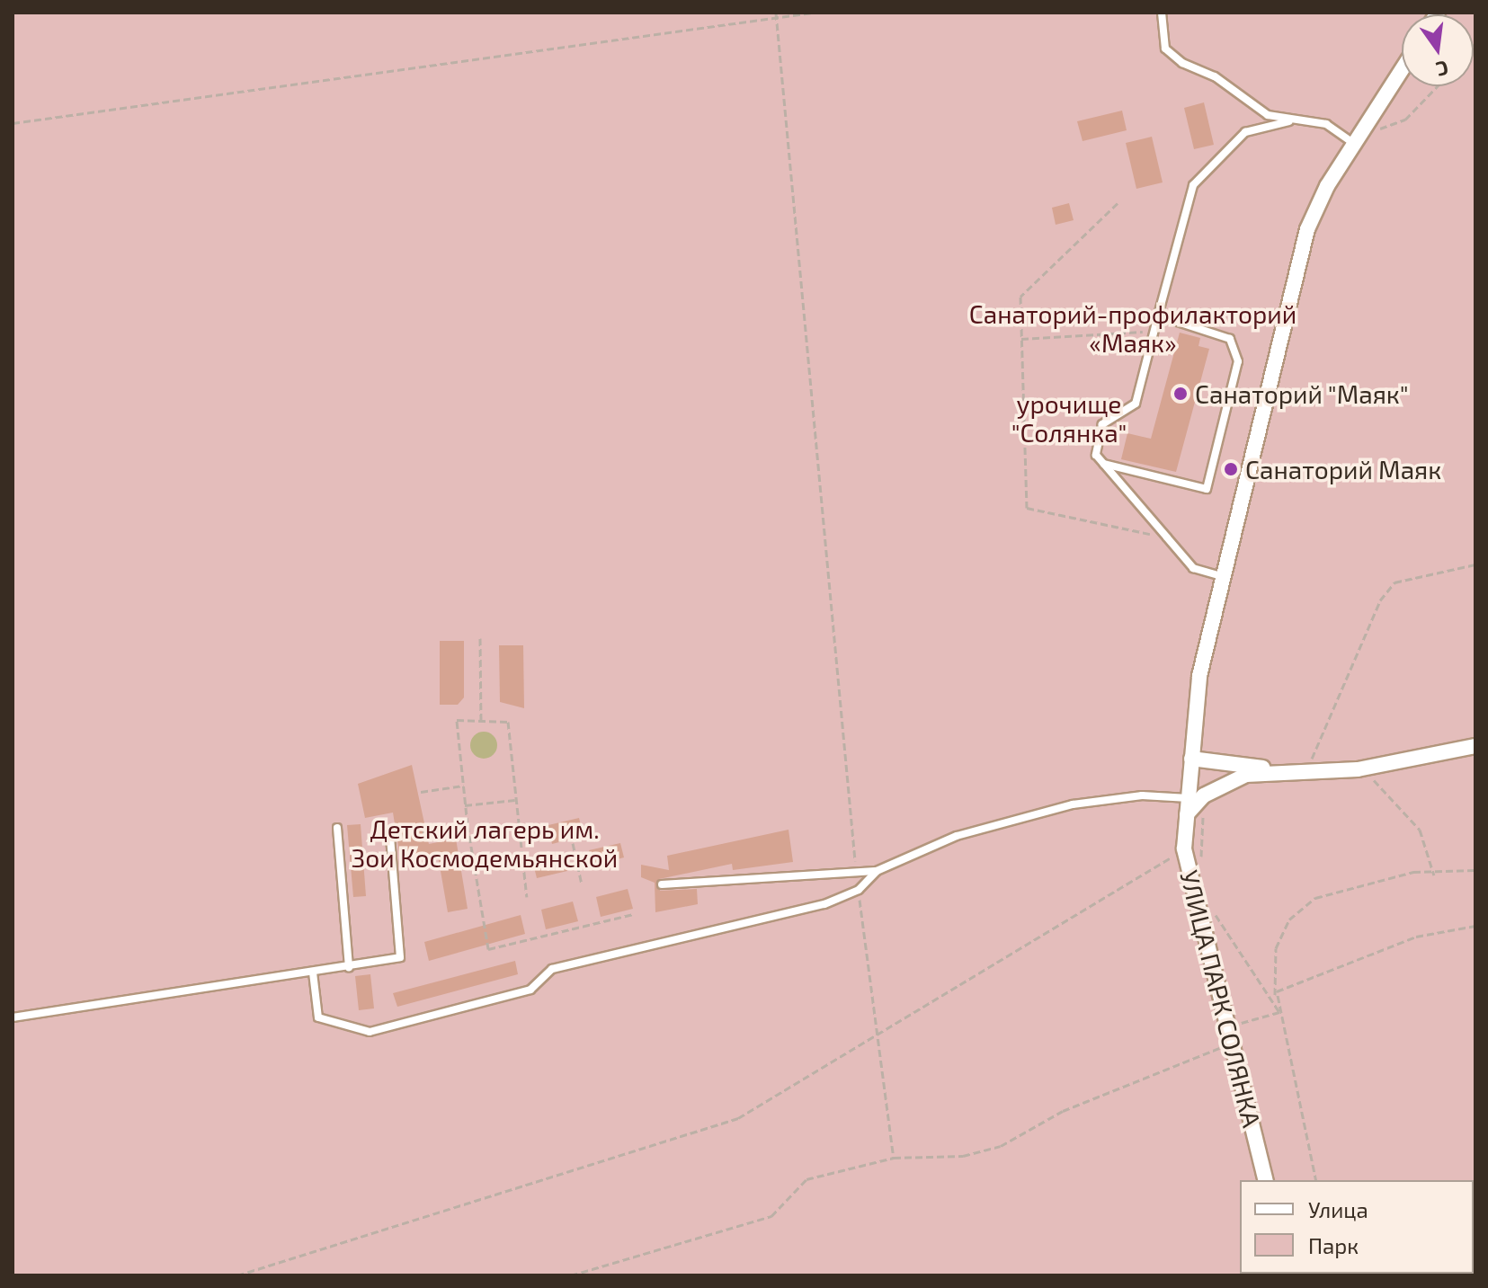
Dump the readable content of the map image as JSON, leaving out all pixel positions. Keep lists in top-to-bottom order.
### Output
{
  "streets": {
    "street": ["УЛИЦА ПАРК СОЛЯНКА"]
  },
  "parks": ["Санаторий-профилакторий «Маяк»", "урочище \"Солянка\"", "Детский лагерь им. Зои Космодемьянской"],
  "places": ["Санаторий \"Маяк\"", "Санаторий Маяк"],
  "legend": ["Улица", "Парк"],
  "north": "bottom"
}
